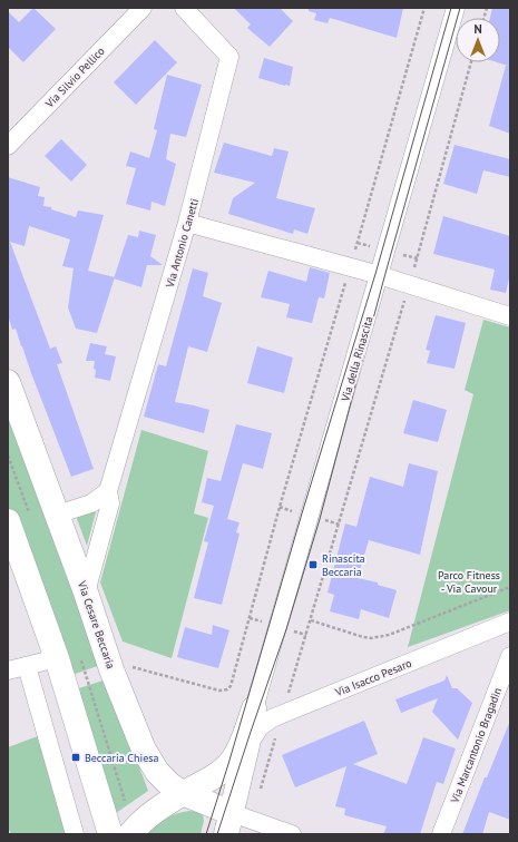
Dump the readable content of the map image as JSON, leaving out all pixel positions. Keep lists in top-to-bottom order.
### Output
{
  "streets": {
    "street": [
      "Via Silvio Pellico",
      "Via Antonio Canetti",
      "Via della Rinascita",
      "Via Cesare Beccaria",
      "Via Isacco Pesaro",
      "Via Marcantonio Bragadin"
    ]
  },
  "crossings": [
    ["Via Antonio Canetti", "Via Cesare Beccaria"]
  ],
  "parks": ["Parco Fitness - Via Cavour"],
  "places": {
    "transit": ["Rinascita Beccaria", "Beccaria Chiesa"]
  },
  "north": "top"
}
